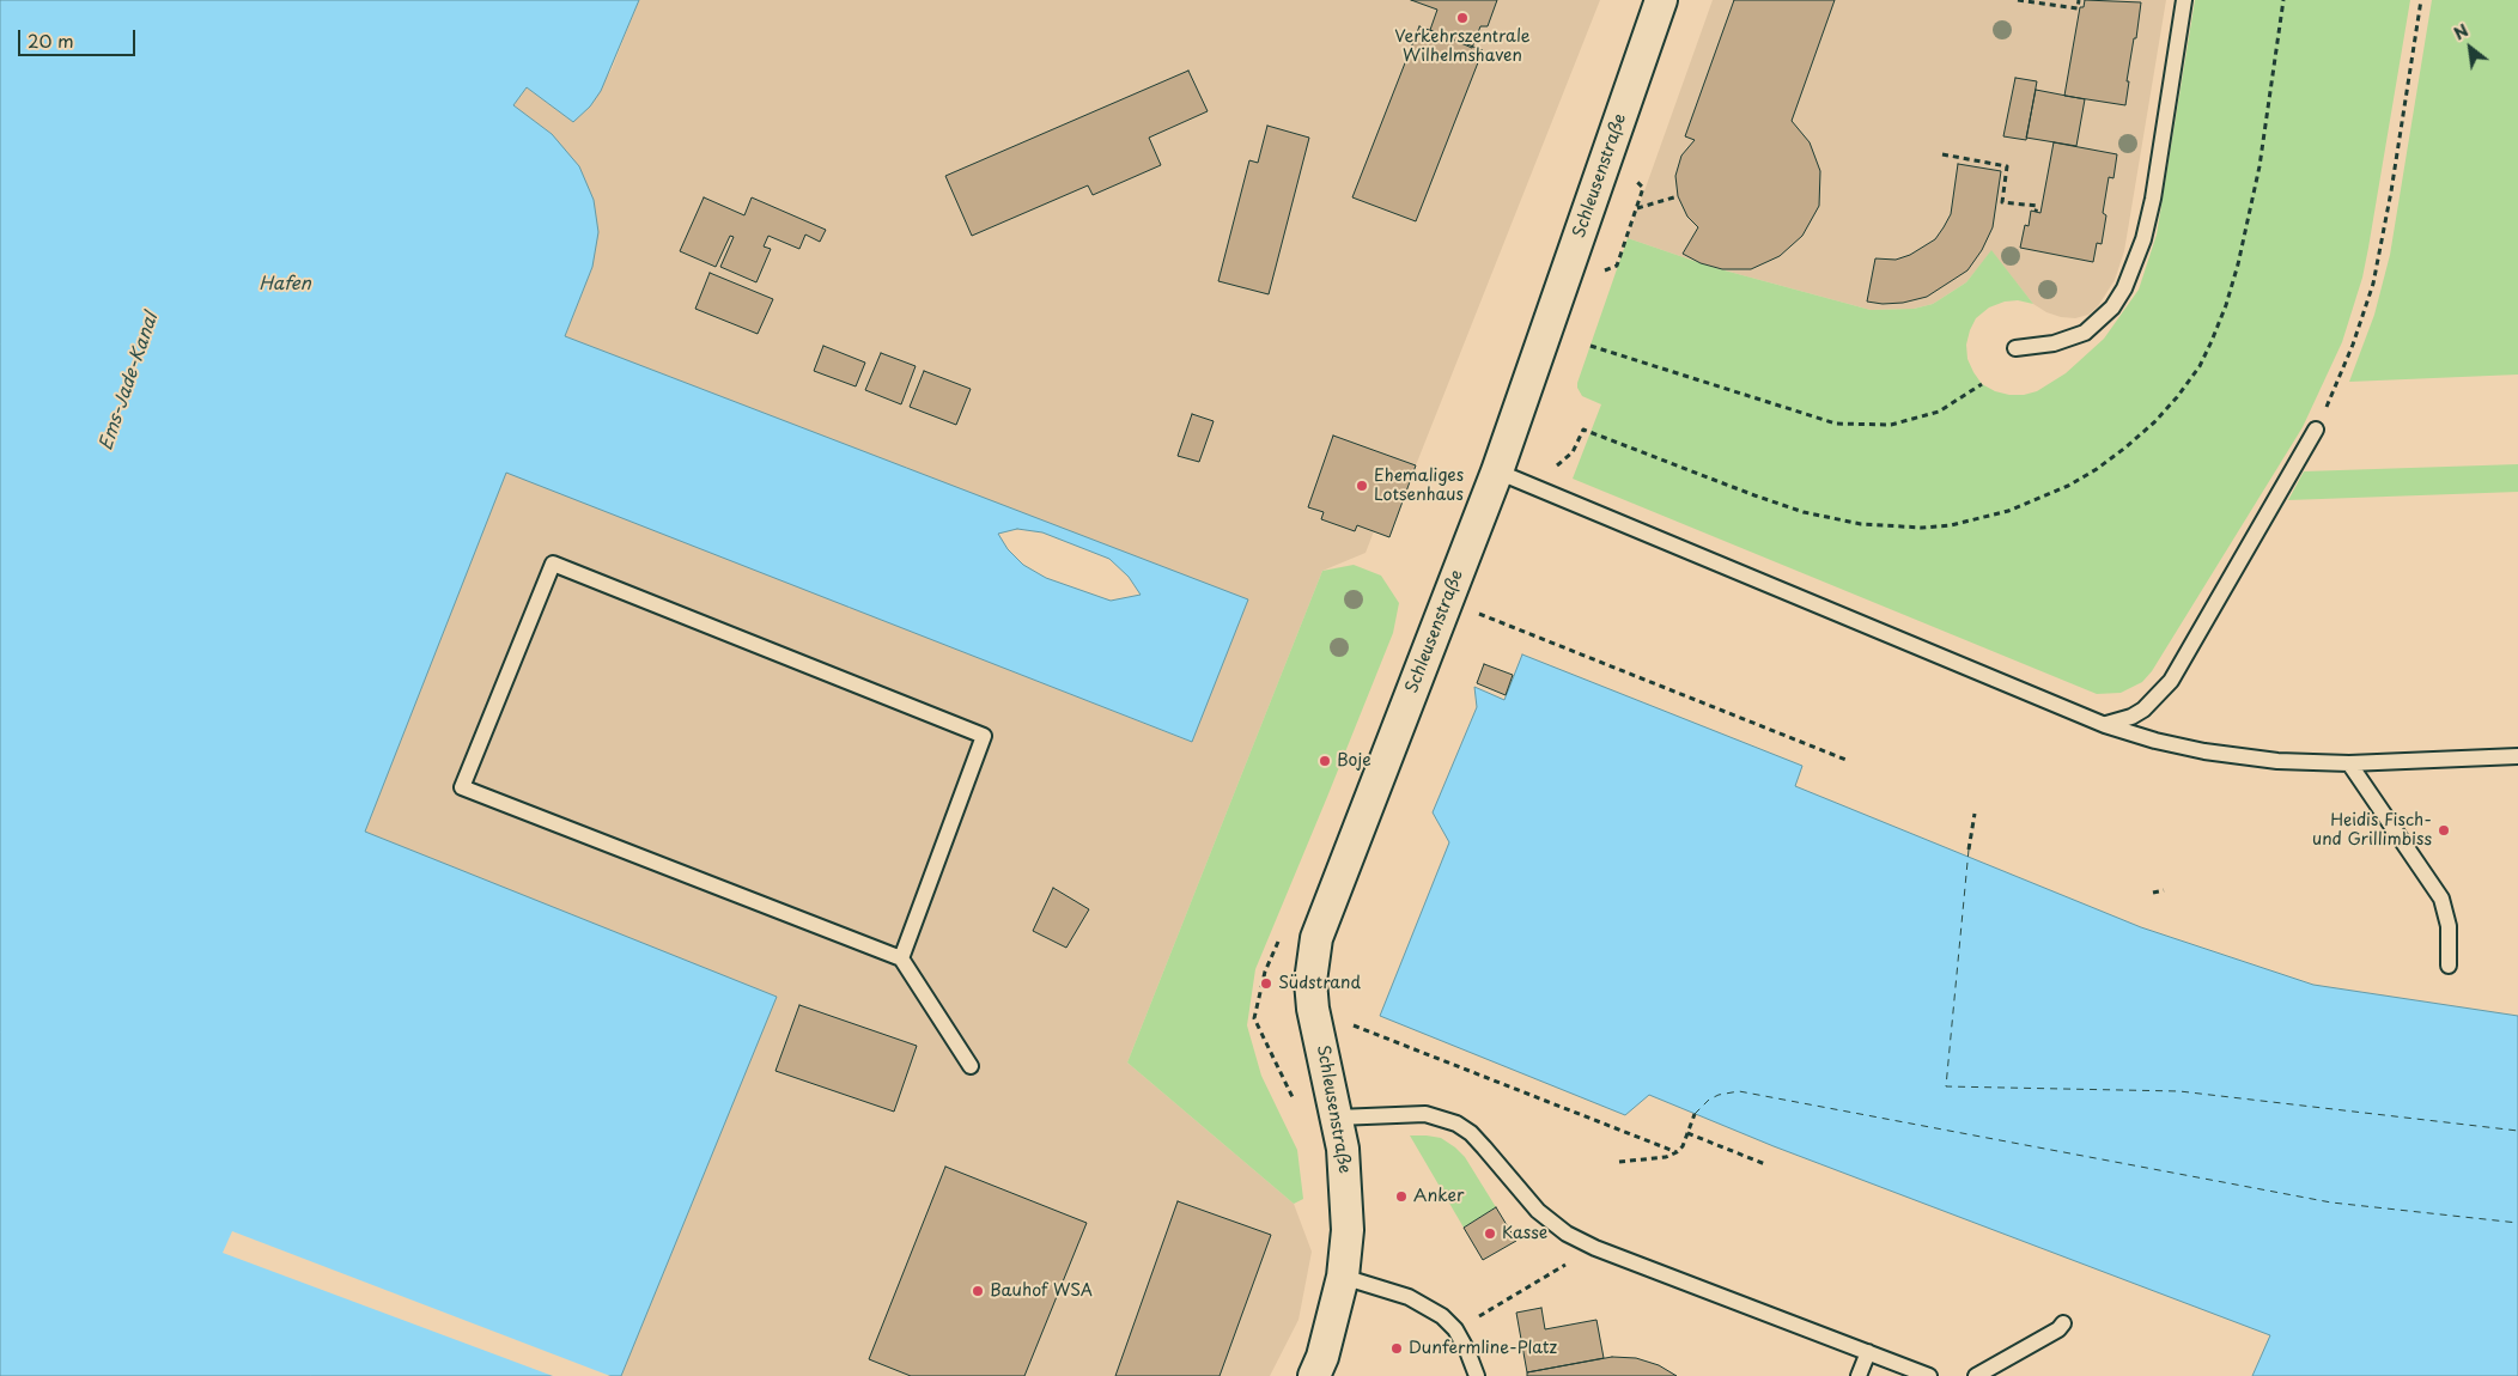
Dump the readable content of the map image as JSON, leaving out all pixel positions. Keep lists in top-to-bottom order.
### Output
{
  "streets": {
    "street": ["Schleusenstraße"]
  },
  "water": ["Hafen", "Ems-Jade-Kanal"],
  "places": [
    "Verkehrszentrale Wilhelmshaven",
    "Ehemaliges Lotsenhaus",
    "Boje",
    "Heidis Fisch- und Grillimbiss",
    "Südstrand",
    "Anker",
    "Kasse",
    "Bauhof WSA",
    "Dunfermline-Platz"
  ],
  "scale_bar": "20 m",
  "north": "top left"
}
